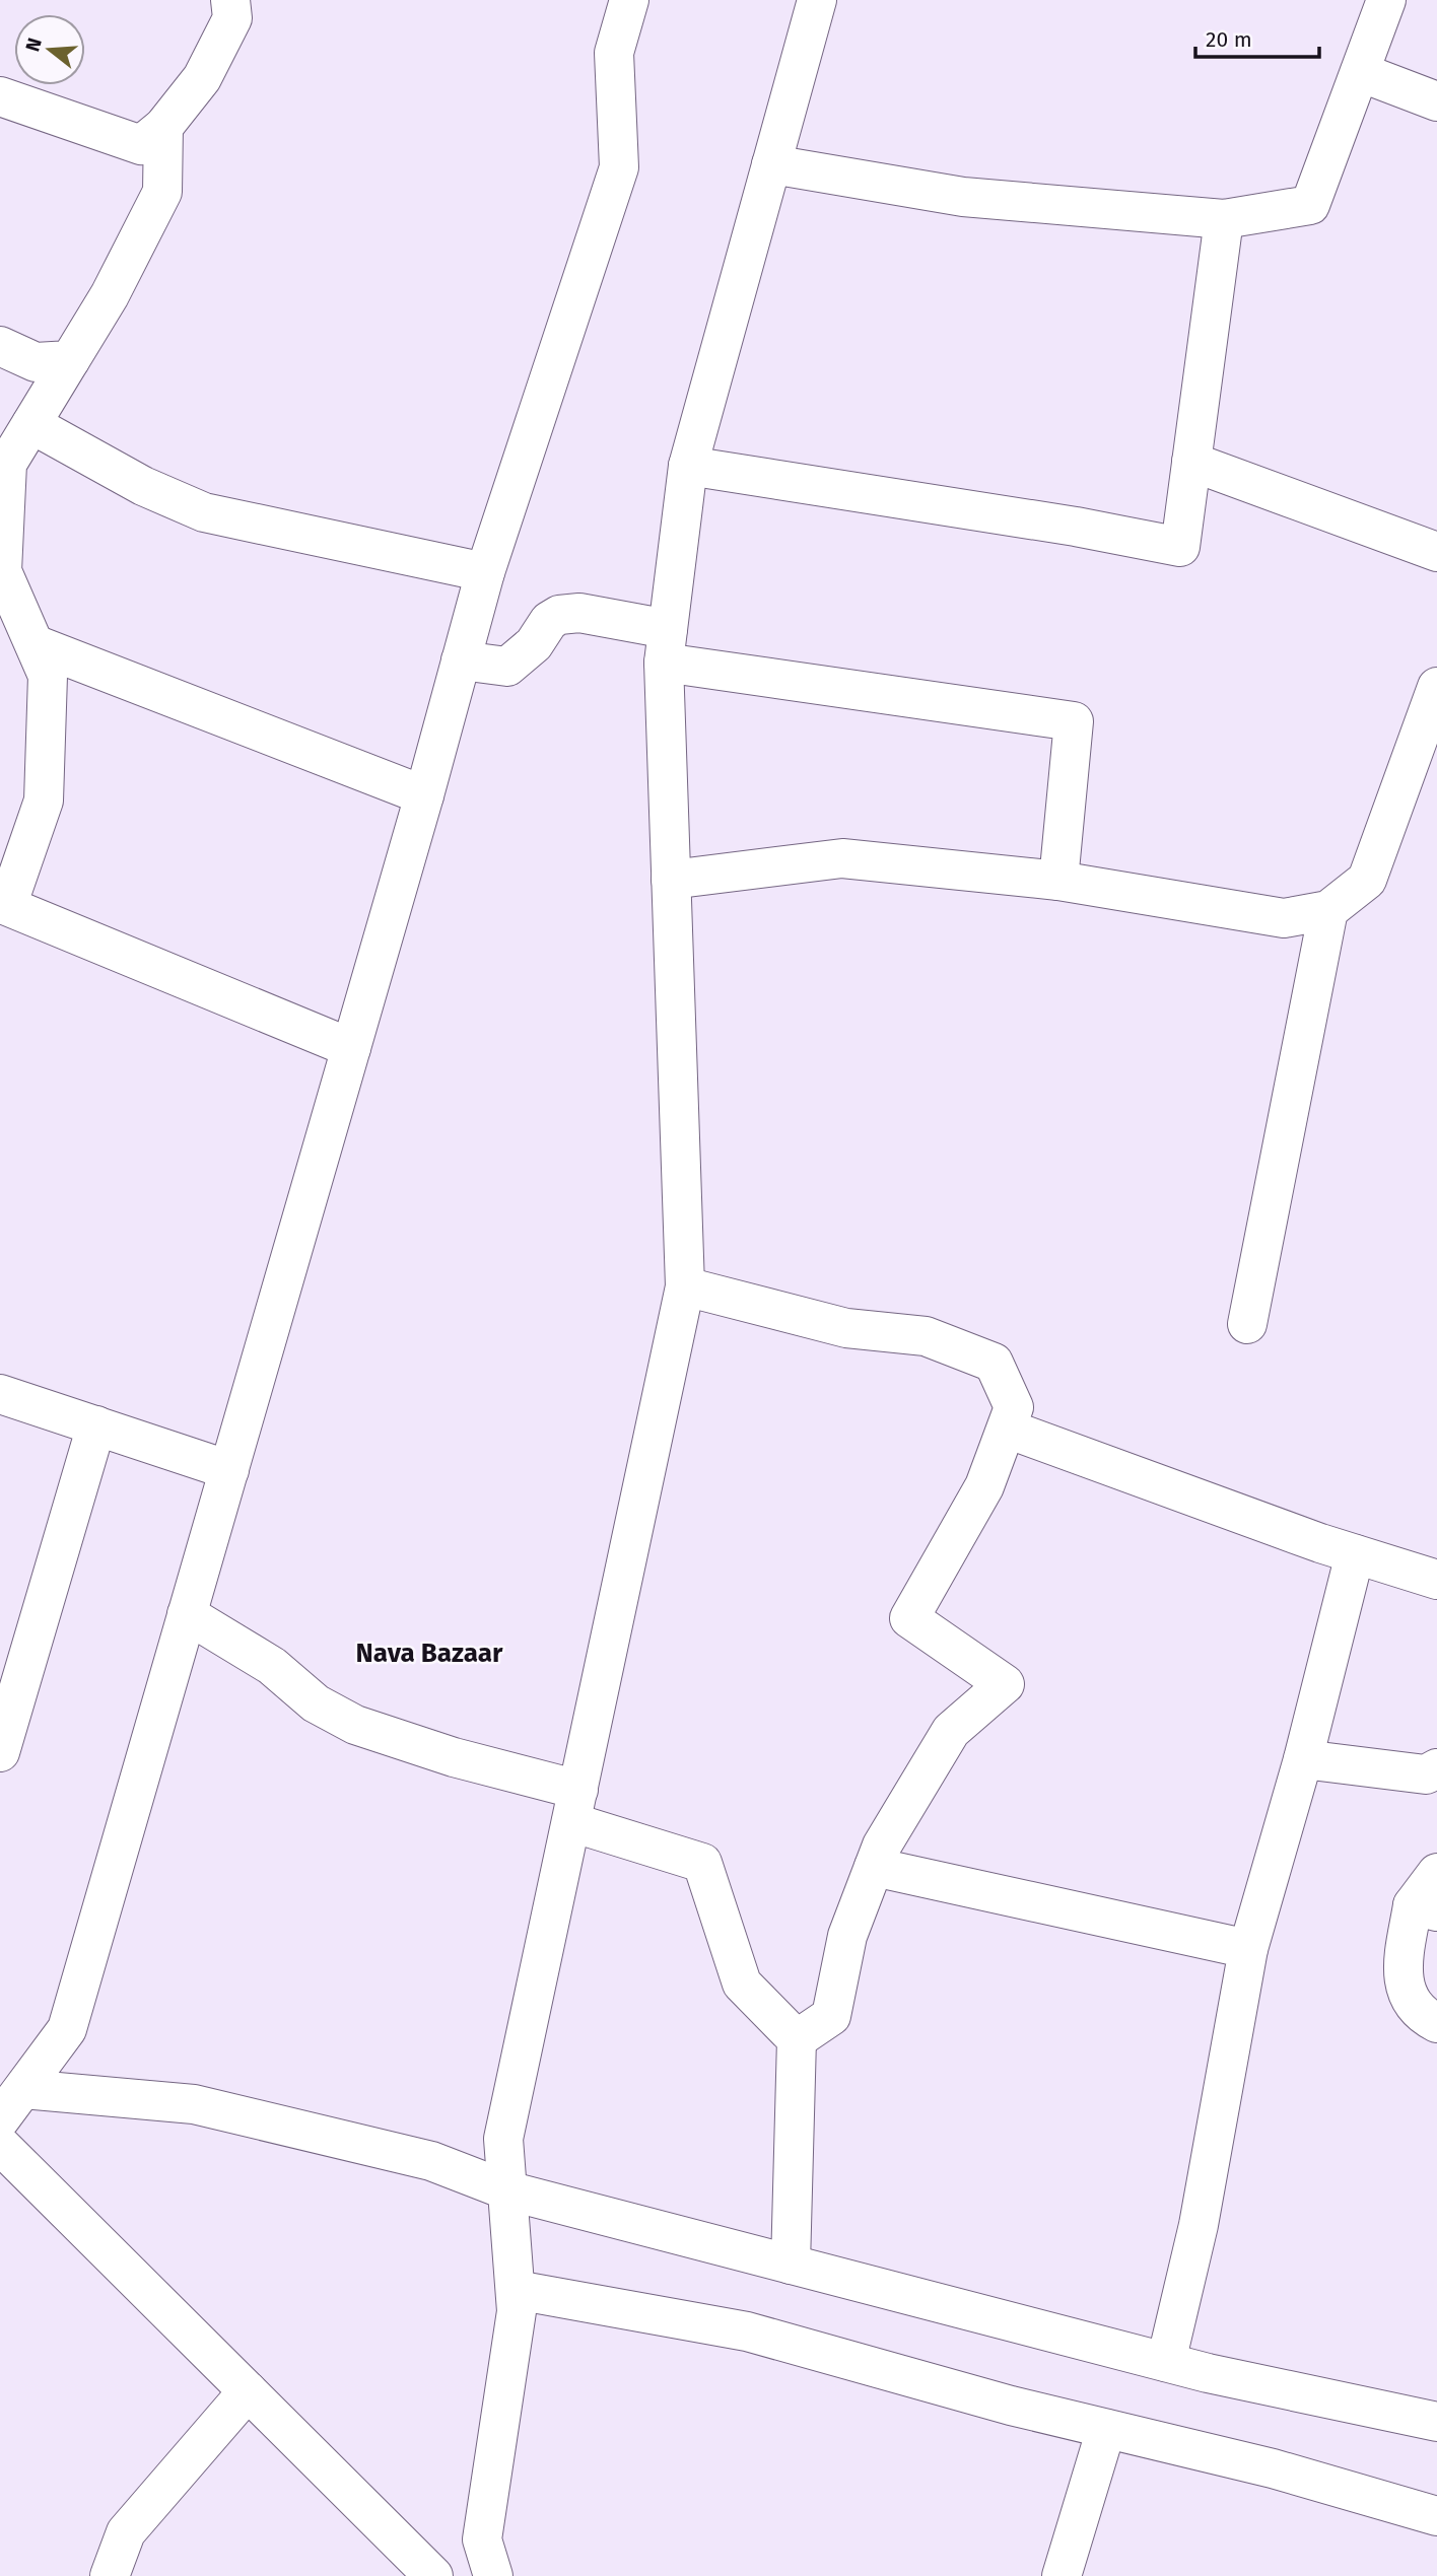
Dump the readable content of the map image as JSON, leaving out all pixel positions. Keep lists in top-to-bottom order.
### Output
{
  "districts": ["Nava Bazaar"],
  "scale_bar": "20 m",
  "north": "left"
}
